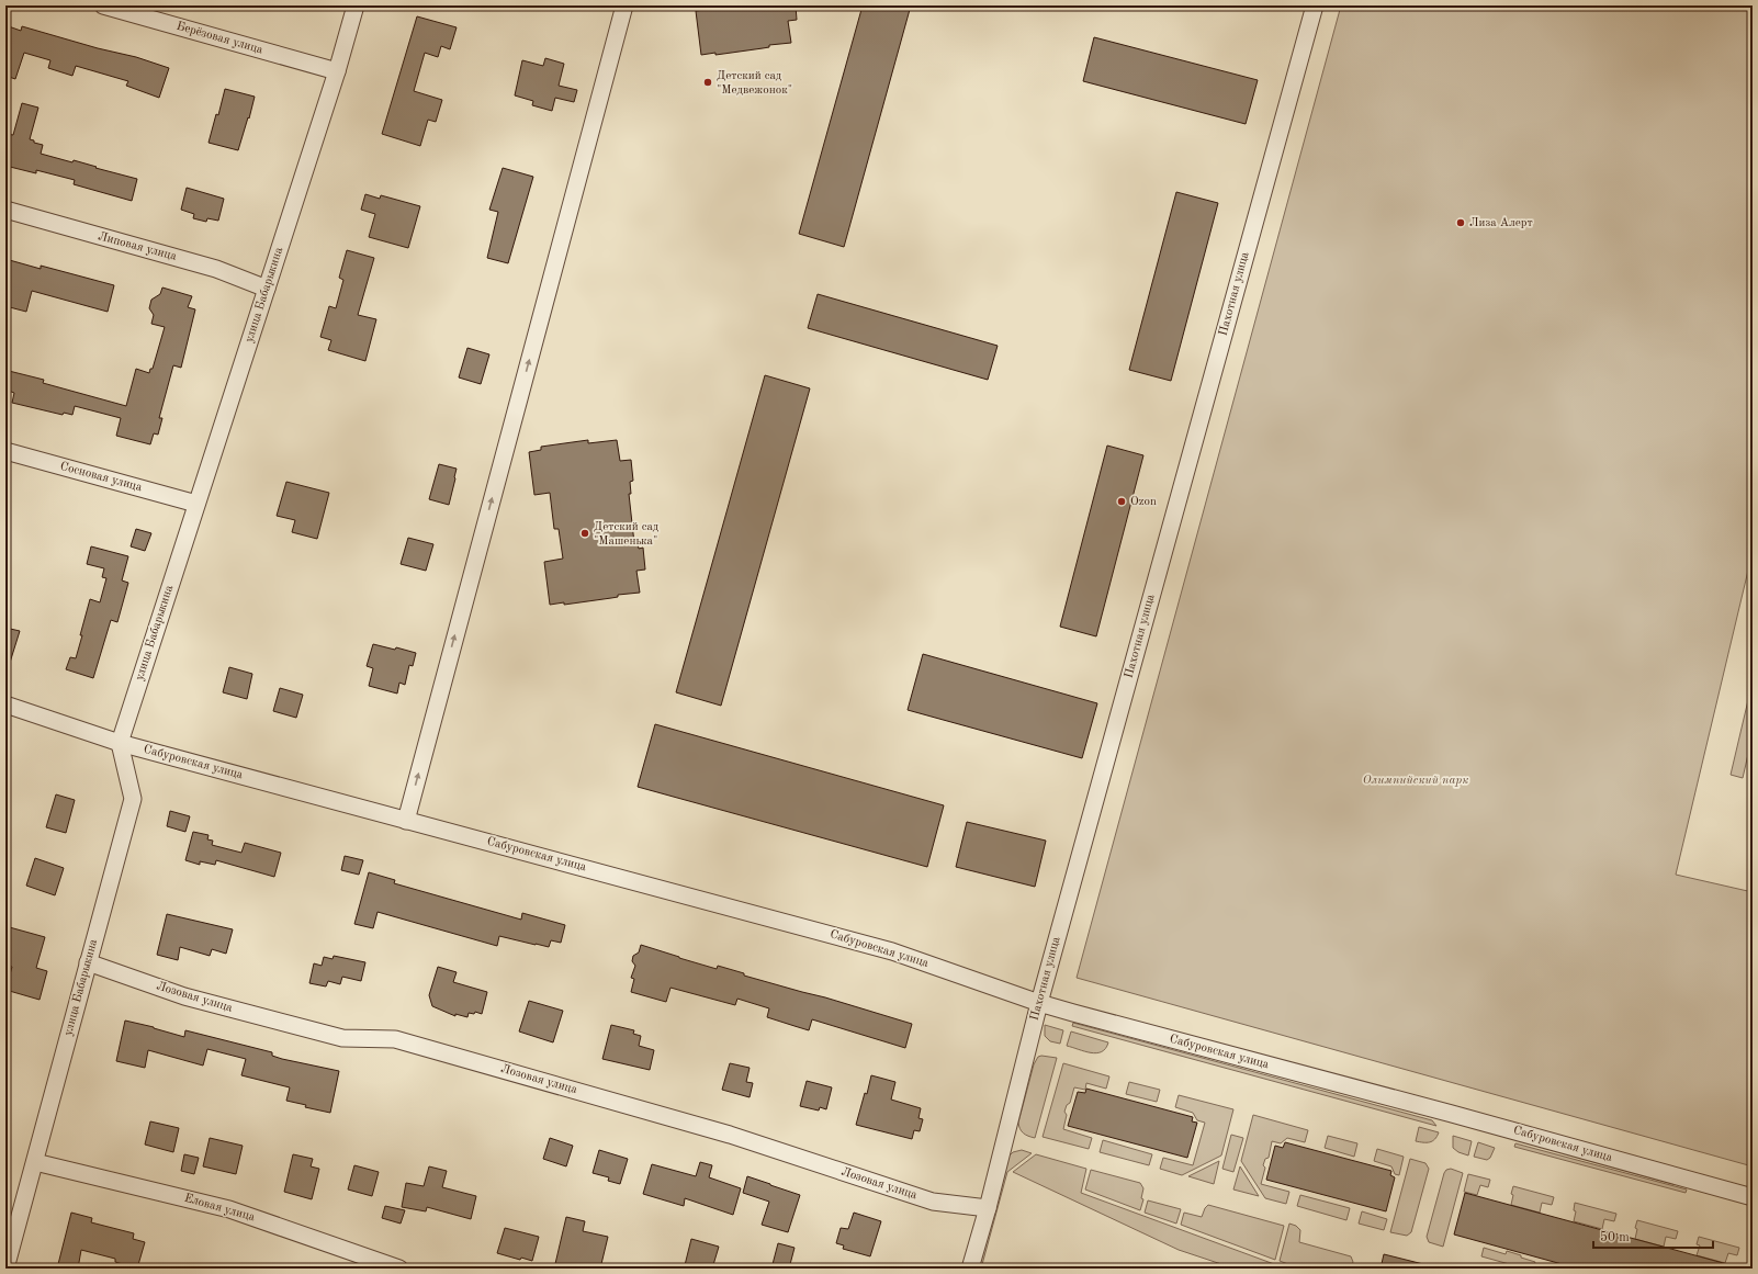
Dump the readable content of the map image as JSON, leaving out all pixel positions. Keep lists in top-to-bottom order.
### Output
{
  "streets": {
    "street": [
      "Берёзовая улица",
      "Липовая улица",
      "Пахотная улица",
      "улица Бабарыкина",
      "Сосновая улица",
      "Сабуровская улица",
      "Лозовая улица",
      "Еловая улица"
    ]
  },
  "crossings": [
    ["Берёзовая улица", "улица Бабарыкина"],
    ["Липовая улица", "улица Бабарыкина"],
    ["Пахотная улица", "Сабуровская улица"],
    ["Пахотная улица", "Лозовая улица"],
    ["улица Бабарыкина", "Сосновая улица"],
    ["улица Бабарыкина", "Сабуровская улица"],
    ["улица Бабарыкина", "Лозовая улица"],
    ["улица Бабарыкина", "Еловая улица"]
  ],
  "parks": ["Олимпийский парк"],
  "places": [
    "Детский сад \"Медвежонок\"",
    "Лиза Алерт",
    "Ozon",
    "Детский сад \"Машенька\""
  ],
  "scale_bar": "50 m"
}
